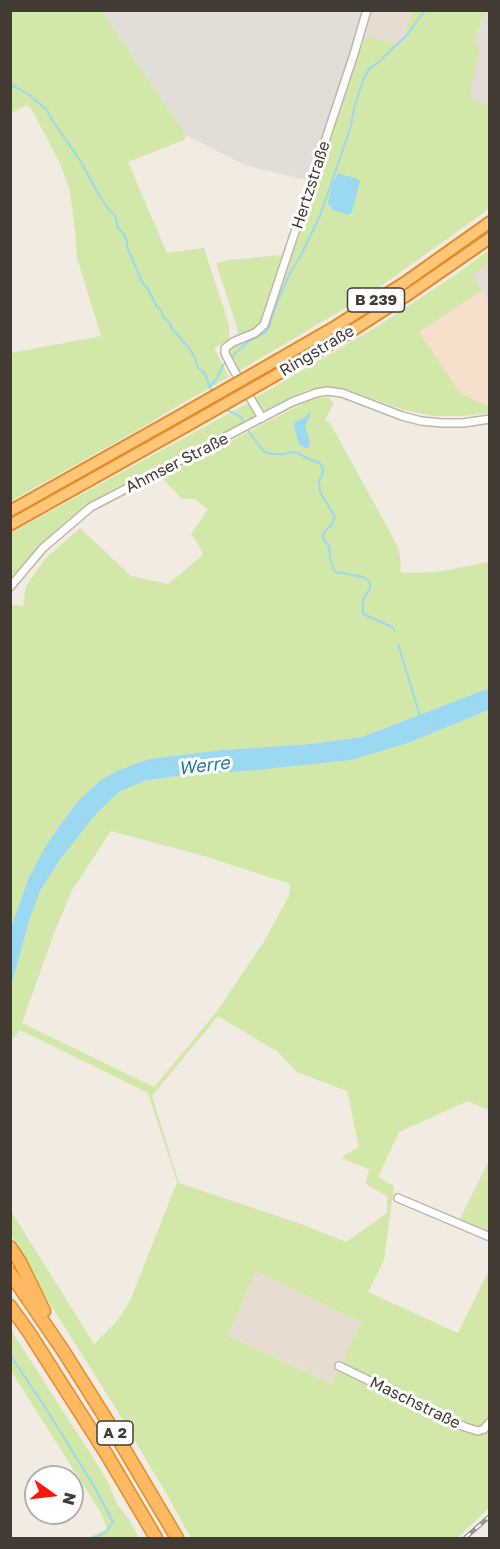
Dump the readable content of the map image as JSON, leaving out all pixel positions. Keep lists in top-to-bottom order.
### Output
{
  "streets": {
    "highway": ["B 239", "Ringstraße", "A 2"],
    "street": ["Hertzstraße", "Ahmser Straße", "Maschstraße"]
  },
  "crossings": [
    ["Hertzstraße", "Ahmser Straße"]
  ],
  "water": ["Werre"],
  "north": "right"
}
